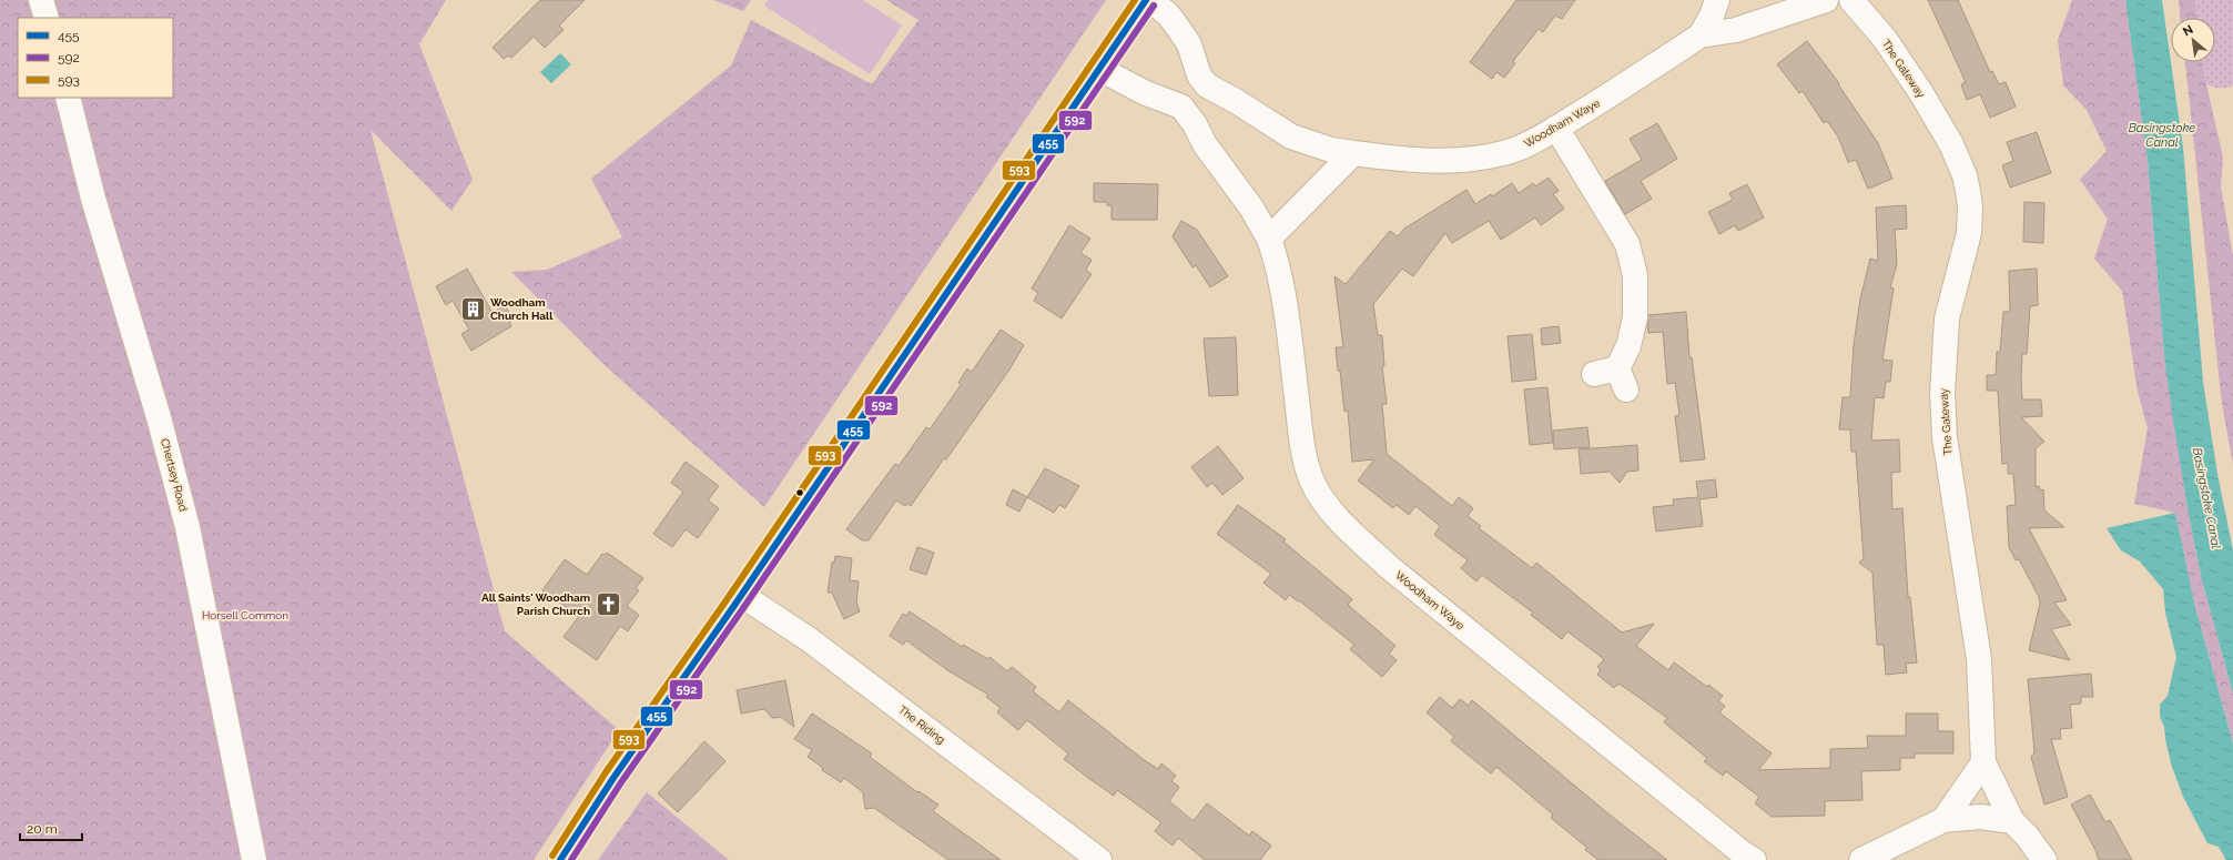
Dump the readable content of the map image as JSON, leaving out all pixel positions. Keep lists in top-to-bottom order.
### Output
{
  "streets": {
    "street": [
      "The Gateway",
      "Woodham Waye",
      "Chertsey Road",
      "The Riding"
    ]
  },
  "water": ["Basingstoke Canal"],
  "parks": ["Horsell Common"],
  "places": {
    "building": ["Woodham Church Hall"],
    "church": ["All Saints' Woodham Parish Church"]
  },
  "lines": ["transit line 455", "transit line 593", "transit line 592"],
  "legend": ["455", "592", "593"],
  "scale_bar": "20 m",
  "north": "top left"
}
